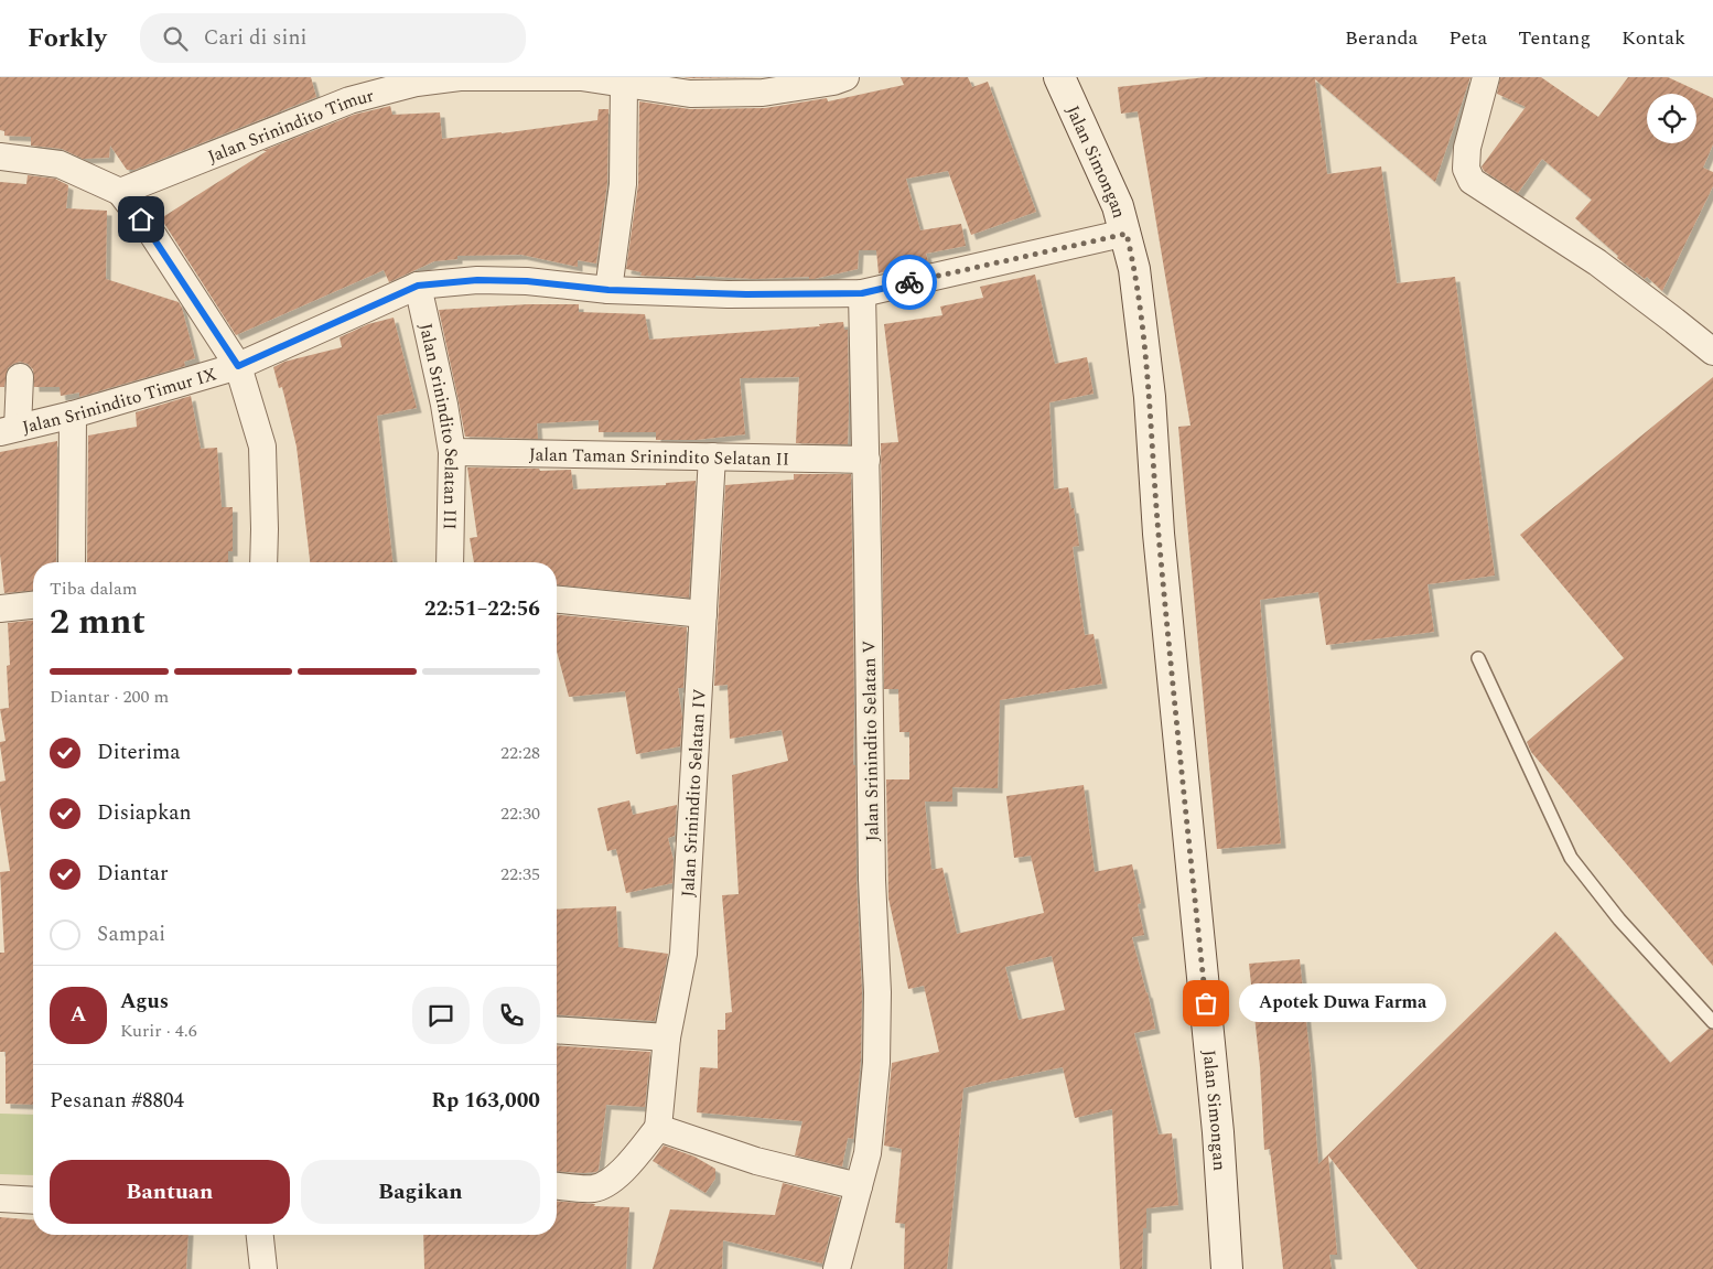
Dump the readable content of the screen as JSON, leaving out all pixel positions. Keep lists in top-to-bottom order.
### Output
{
  "streets": {
    "main road": ["Jalan Simongan"],
    "street": [
      "Jalan Srinindito Timur",
      "Jalan Srinindito Timur IX",
      "Jalan Srinindito Selatan III",
      "Jalan Taman Srinindito Selatan II",
      "Jalan Srinindito Selatan V",
      "Jalan Srinindito Selatan IV"
    ]
  },
  "crossings": [
    ["Jalan Simongan", "Jalan Srinindito Timur IX"],
    ["Jalan Srinindito Timur IX", "Jalan Srinindito Selatan III"],
    ["Jalan Srinindito Timur IX", "Jalan Srinindito Selatan V"],
    ["Jalan Srinindito Selatan III", "Jalan Taman Srinindito Selatan II"],
    ["Jalan Taman Srinindito Selatan II", "Jalan Srinindito Selatan V"],
    ["Jalan Taman Srinindito Selatan II", "Jalan Srinindito Selatan IV"]
  ],
  "places": ["Apotek Duwa Farma"],
  "page": {
    "header": "Forkly",
    "search": "Cari di sini",
    "nav": [
      "Beranda",
      "Peta",
      "Tentang",
      "Kontak"
    ],
    "heading": ["2 mnt", "Tiba dalam", "22:51–22:56"],
    "panel": [
      "Agus",
      "Kurir · 4.6",
      "Pesanan #8804",
      "Rp 163,000"
    ],
    "bar": "Diantar · 200 m",
    "list": [
      ["Diterima", "22:28"],
      ["Disiapkan", "22:30"],
      ["Diantar", "22:35"],
      "Sampai"
    ],
    "bubble": "Apotek Duwa Farma",
    "round": "A",
    "buttons": ["Bantuan", "Bagikan"]
  }
}
